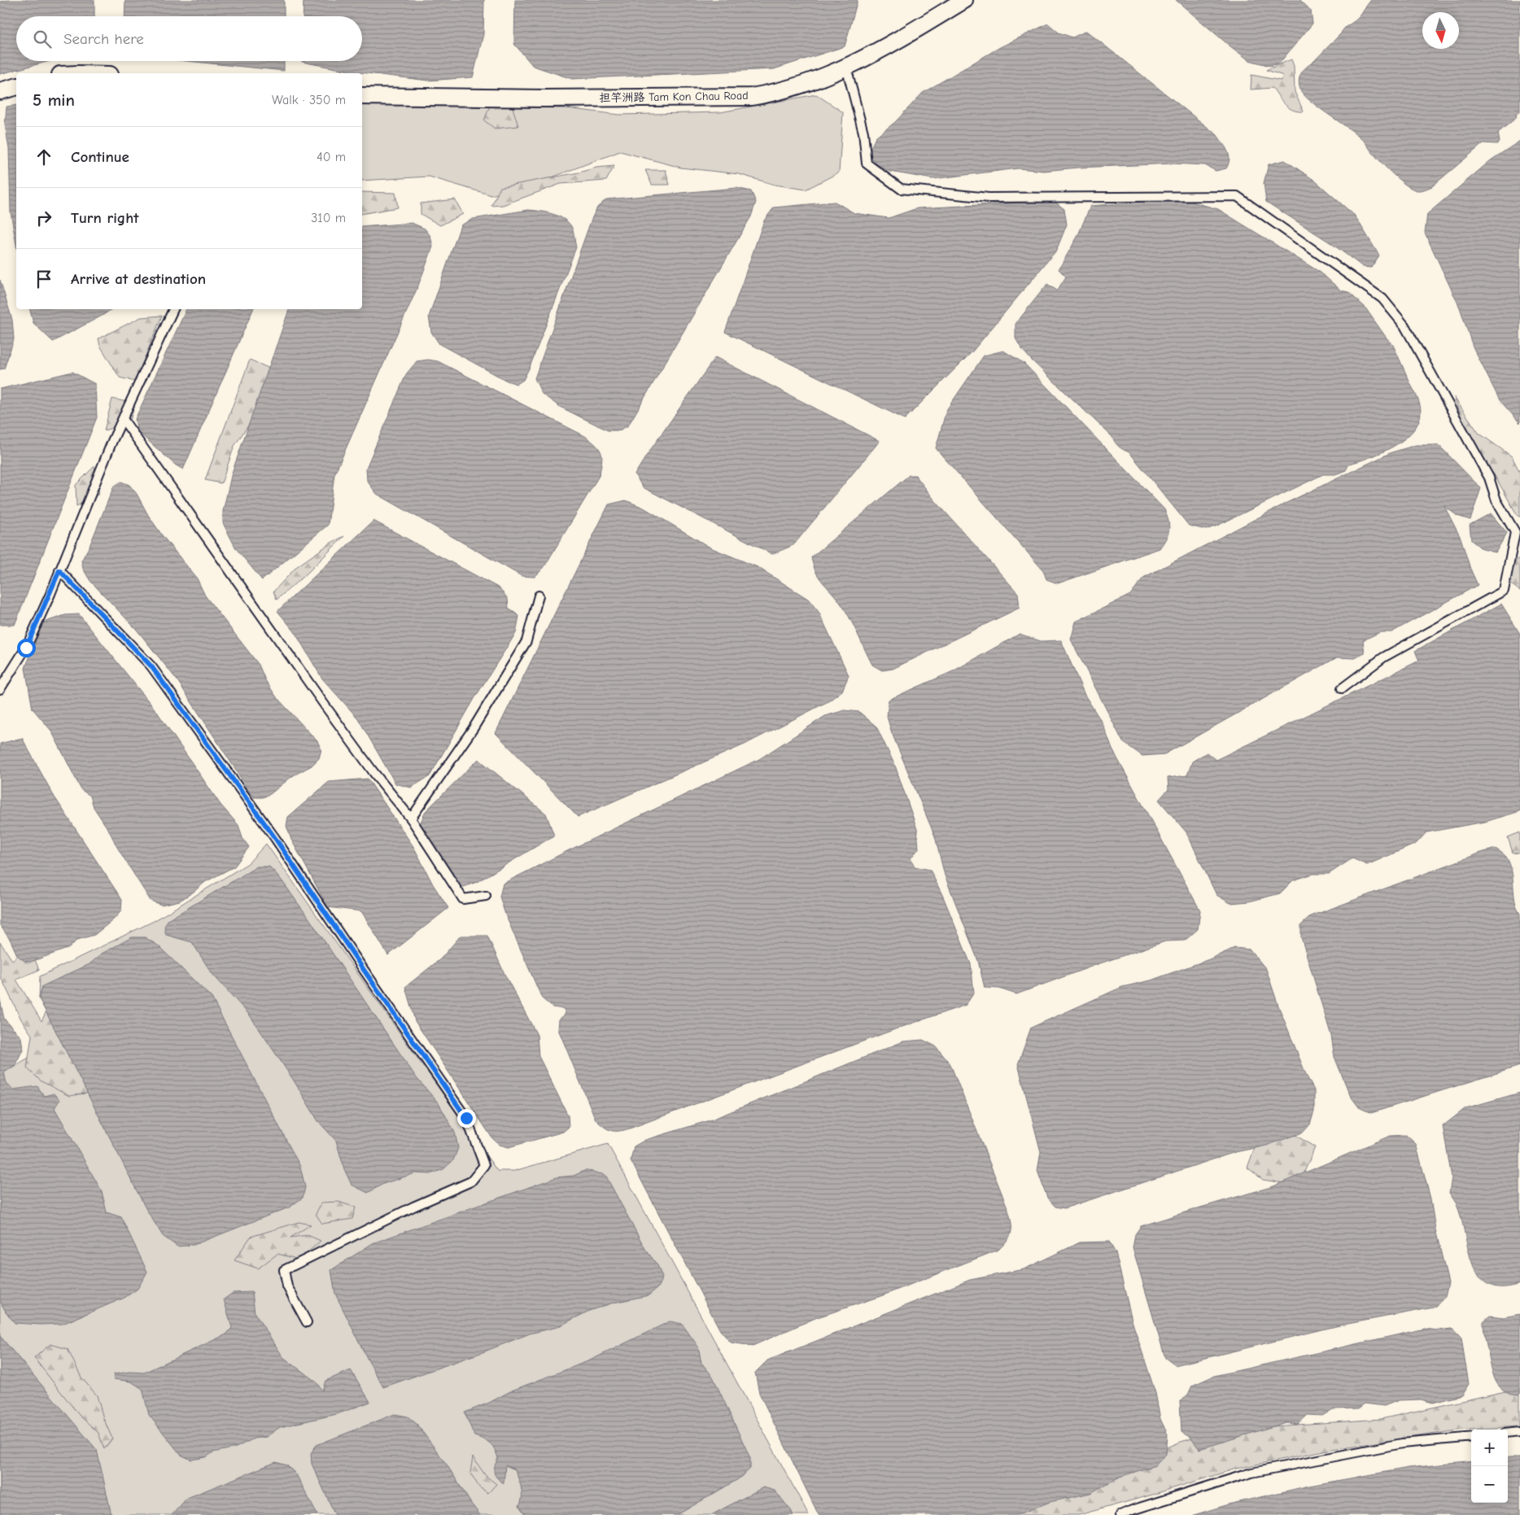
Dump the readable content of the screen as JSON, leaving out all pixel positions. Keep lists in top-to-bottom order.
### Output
{
  "streets": {
    "street": ["担竿洲路 Tam Kon Chau Road"]
  },
  "north": "bottom",
  "page": {
    "search": "Search here",
    "heading": ["5 min", "Walk · 350 m"],
    "list": [
      ["Continue", "40 m"],
      ["Turn right", "310 m"],
      "Arrive at destination"
    ],
    "map_buttons": ["+", "−"]
  }
}
